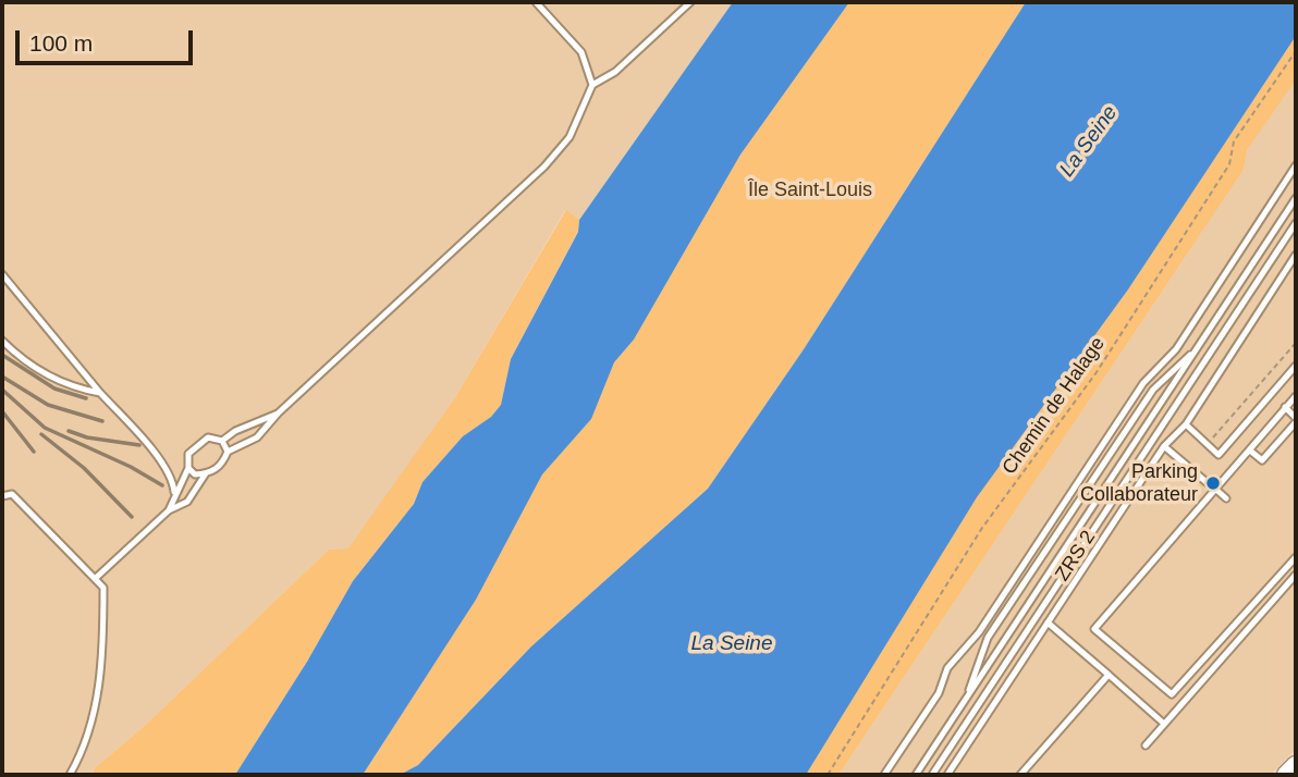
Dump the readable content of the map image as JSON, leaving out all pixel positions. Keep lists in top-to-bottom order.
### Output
{
  "streets": {
    "lane": ["ZRS 2"],
    "path": ["Chemin de Halage"]
  },
  "water": ["La Seine"],
  "parks": ["Île Saint-Louis"],
  "places": ["Parking Collaborateur"],
  "scale_bar": "100 m"
}
